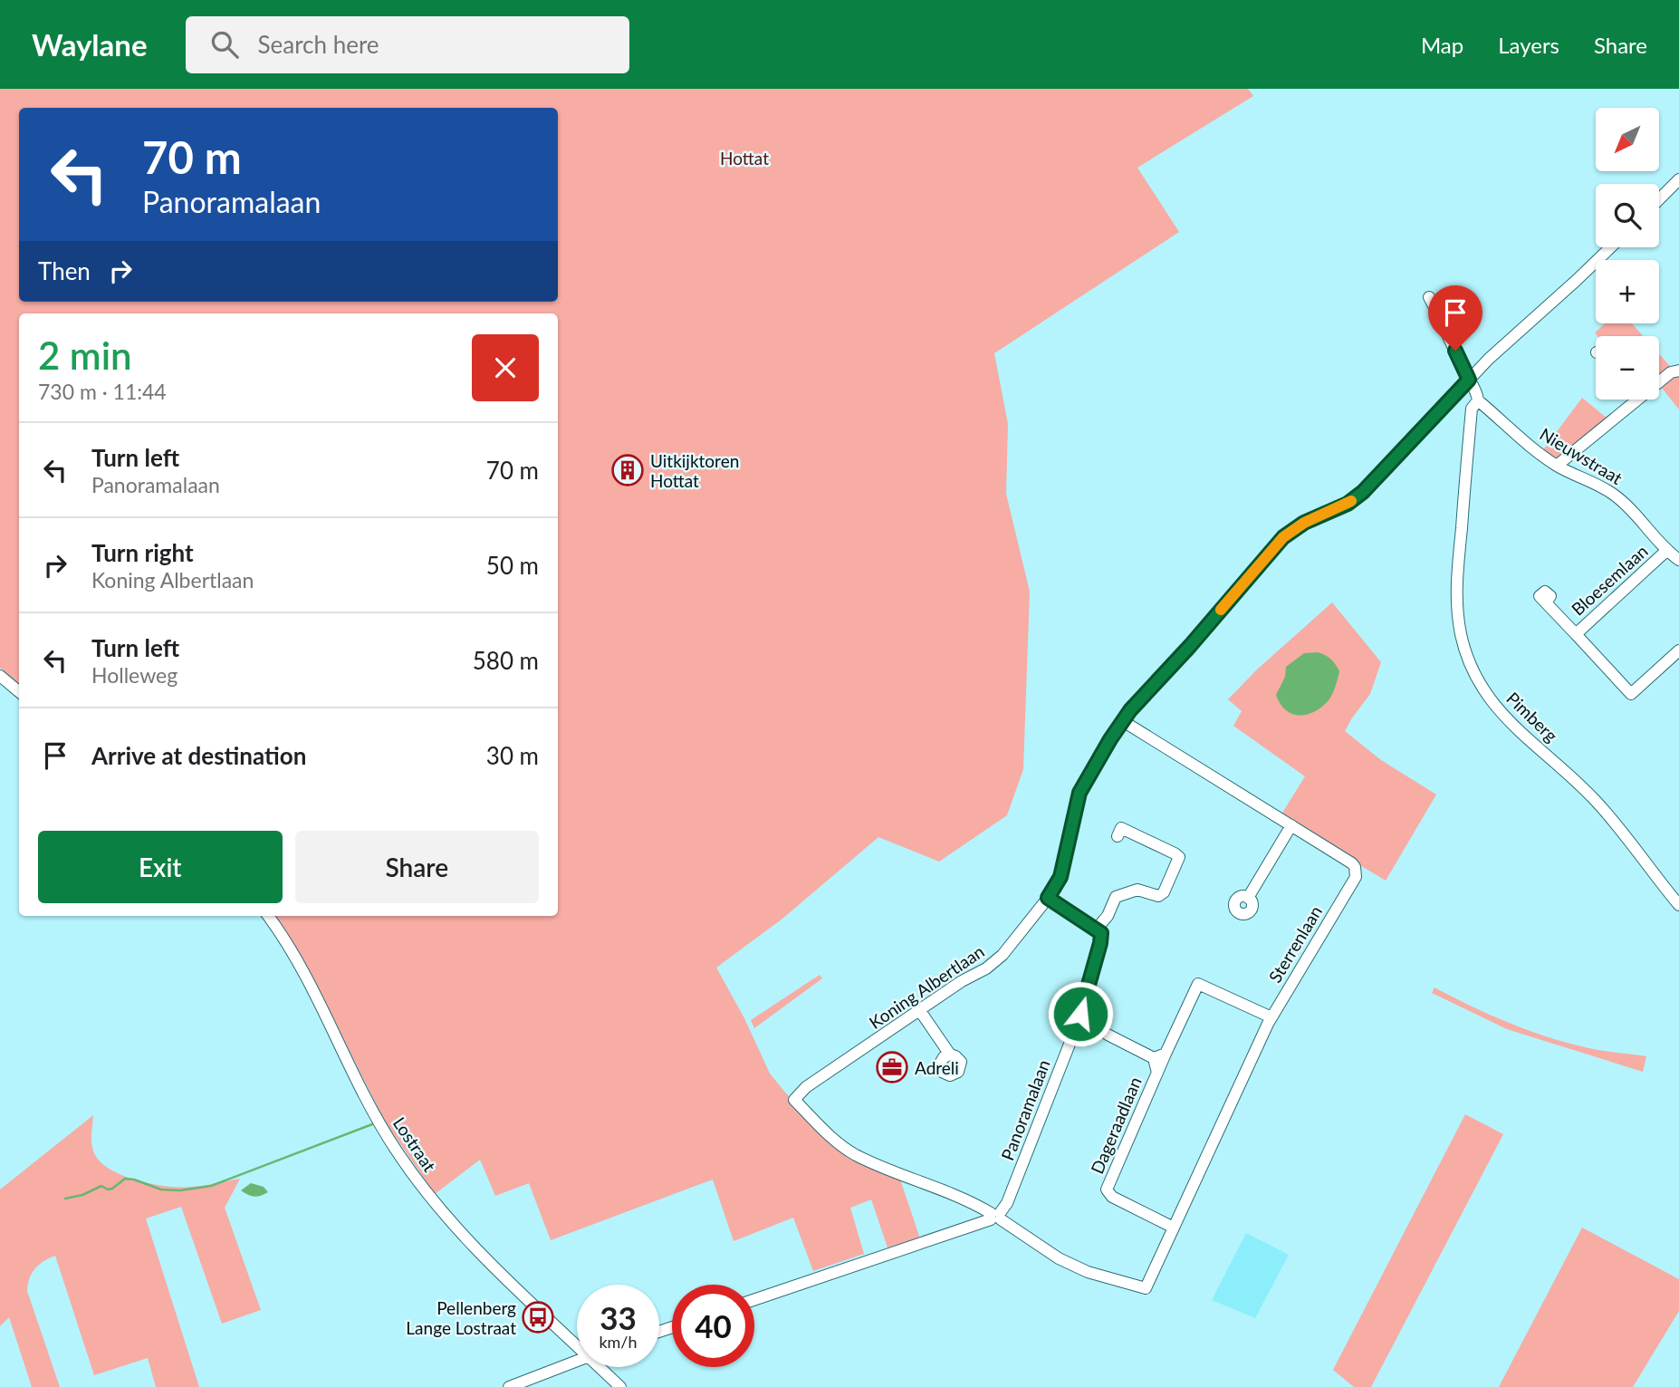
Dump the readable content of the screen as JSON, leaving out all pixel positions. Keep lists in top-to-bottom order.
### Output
{
  "streets": {
    "street": [
      "Nieuwstraat",
      "Bloesemlaan",
      "Pimberg",
      "Sterrenlaan",
      "Koning Albertlaan",
      "Panoramalaan",
      "Dageraadlaan",
      "Lostraat"
    ]
  },
  "crossings": [
    ["Nieuwstraat", "Bloesemlaan"],
    ["Nieuwstraat", "Pimberg"],
    ["Nieuwstraat", "Koning Albertlaan"],
    ["Sterrenlaan", "Koning Albertlaan"],
    ["Sterrenlaan", "Panoramalaan"],
    ["Sterrenlaan", "Dageraadlaan"],
    ["Koning Albertlaan", "Panoramalaan"]
  ],
  "parks": ["Hottat"],
  "places": {
    "building": ["Uitkijktoren Hottat"],
    "office": ["Adreli"],
    "bus stop": ["Pellenberg Lange Lostraat"]
  },
  "north": "bottom left",
  "page": {
    "header": "Waylane",
    "search": "Search here",
    "nav": ["Map", "Layers", "Share"],
    "map_buttons": ["+", "−"],
    "turn": ["70 m", "Panoramalaan"],
    "then": "Then",
    "heading": ["2 min", "730 m · 11:44"],
    "list": [
      {
        "name": "Turn left",
        "note": "Panoramalaan",
        "value": "70 m"
      },
      {
        "name": "Turn right",
        "note": "Koning Albertlaan",
        "value": "50 m"
      },
      {
        "name": "Turn left",
        "note": "Holleweg",
        "value": "580 m"
      },
      {
        "name": "Arrive at destination",
        "value": "30 m"
      }
    ],
    "buttons": ["Exit", "Share"],
    "speed": "33 km/h",
    "limit": "40"
  }
}
